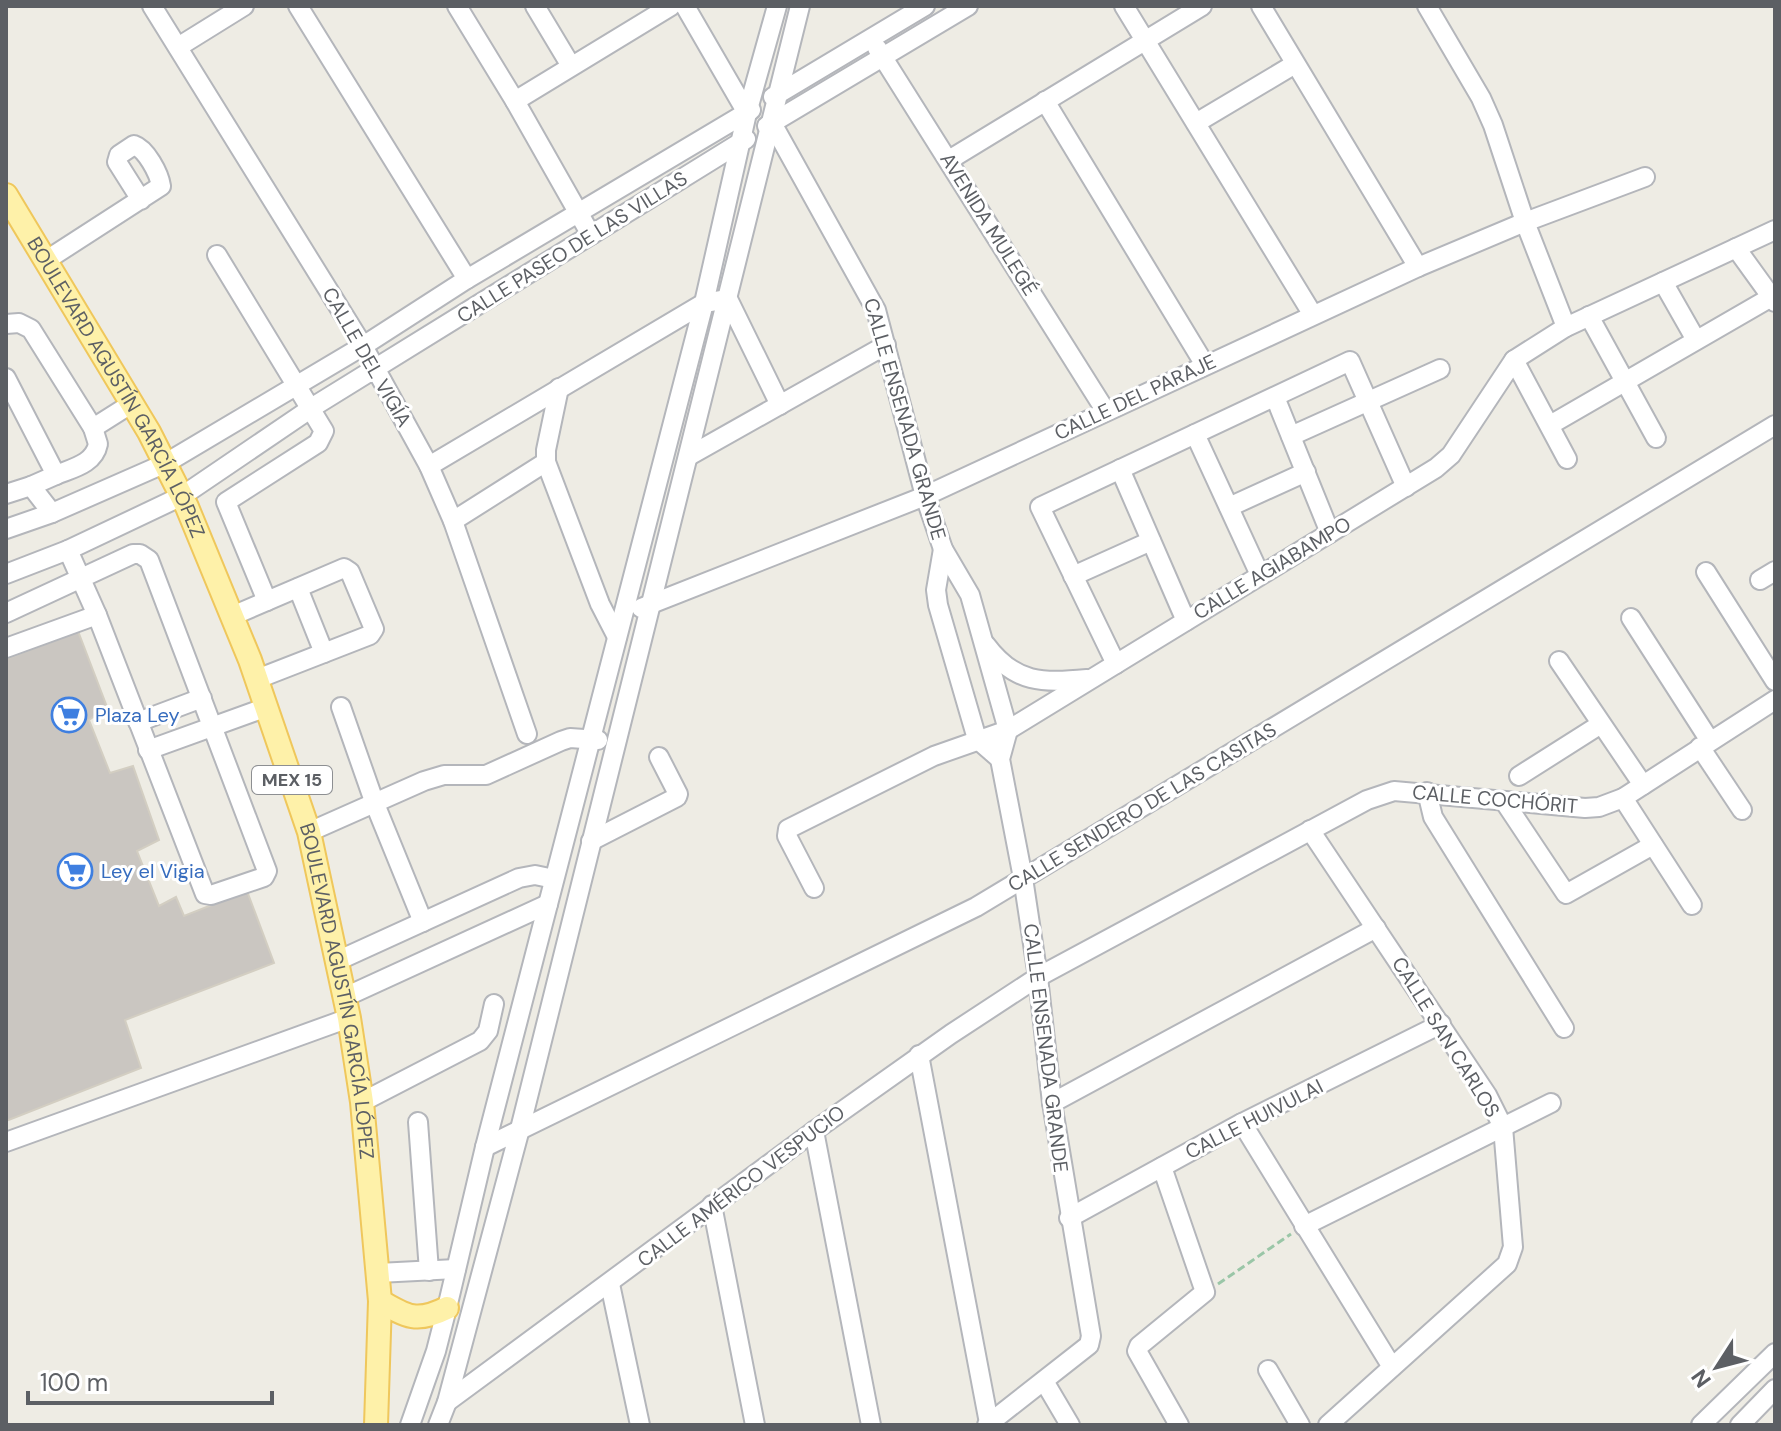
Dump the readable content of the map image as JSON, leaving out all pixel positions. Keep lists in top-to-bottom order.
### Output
{
  "streets": {
    "main road": ["BOULEVARD AGUSTÍN GARCÍA LÓPEZ", "MEX 15"],
    "street": [
      "AVENIDA MULEGÉ",
      "CALLE PASEO DE LAS VILLAS",
      "CALLE DEL VIGÍA",
      "CALLE DEL PARAJE",
      "CALLE ENSENADA GRANDE",
      "CALLE AGIABAMPO",
      "CALLE COCHÓRIT",
      "CALLE SENDERO DE LAS CASITAS",
      "CALLE SAN CARLOS",
      "CALLE HUIVULAI",
      "CALLE AMÉRICO VESPUCIO"
    ]
  },
  "crossings": [
    ["AVENIDA MULEGÉ", "CALLE PASEO DE LAS VILLAS"],
    ["AVENIDA MULEGÉ", "CALLE DEL PARAJE"],
    ["CALLE PASEO DE LAS VILLAS", "CALLE DEL VIGÍA"],
    ["CALLE PASEO DE LAS VILLAS", "BOULEVARD AGUSTÍN GARCÍA LÓPEZ"],
    ["CALLE PASEO DE LAS VILLAS", "CALLE ENSENADA GRANDE"],
    ["CALLE DEL PARAJE", "CALLE ENSENADA GRANDE"],
    ["CALLE ENSENADA GRANDE", "CALLE AGIABAMPO"],
    ["CALLE ENSENADA GRANDE", "CALLE COCHÓRIT"],
    ["CALLE ENSENADA GRANDE", "CALLE SENDERO DE LAS CASITAS"],
    ["CALLE ENSENADA GRANDE", "CALLE HUIVULAI"],
    ["CALLE ENSENADA GRANDE", "CALLE AMÉRICO VESPUCIO"],
    ["CALLE COCHÓRIT", "CALLE SAN CARLOS"],
    ["CALLE COCHÓRIT", "CALLE AMÉRICO VESPUCIO"],
    ["CALLE SAN CARLOS", "CALLE HUIVULAI"]
  ],
  "places": {
    "supermarket": ["Plaza Ley", "Ley el Vigia"]
  },
  "scale_bar": "100 m",
  "north": "bottom left"
}
